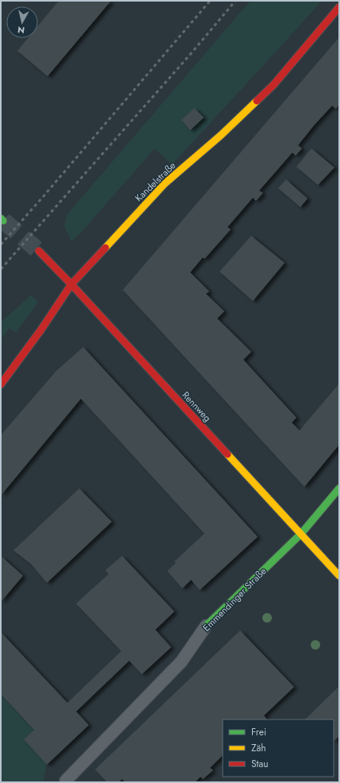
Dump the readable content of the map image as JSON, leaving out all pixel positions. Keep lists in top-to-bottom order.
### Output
{
  "streets": {
    "street": ["Kandelstraße", "Rennweg", "Emmendinger Straße"]
  },
  "crossings": [
    ["Kandelstraße", "Rennweg"],
    ["Rennweg", "Emmendinger Straße"]
  ],
  "legend": ["Frei", "Zäh", "Stau"],
  "north": "bottom"
}
